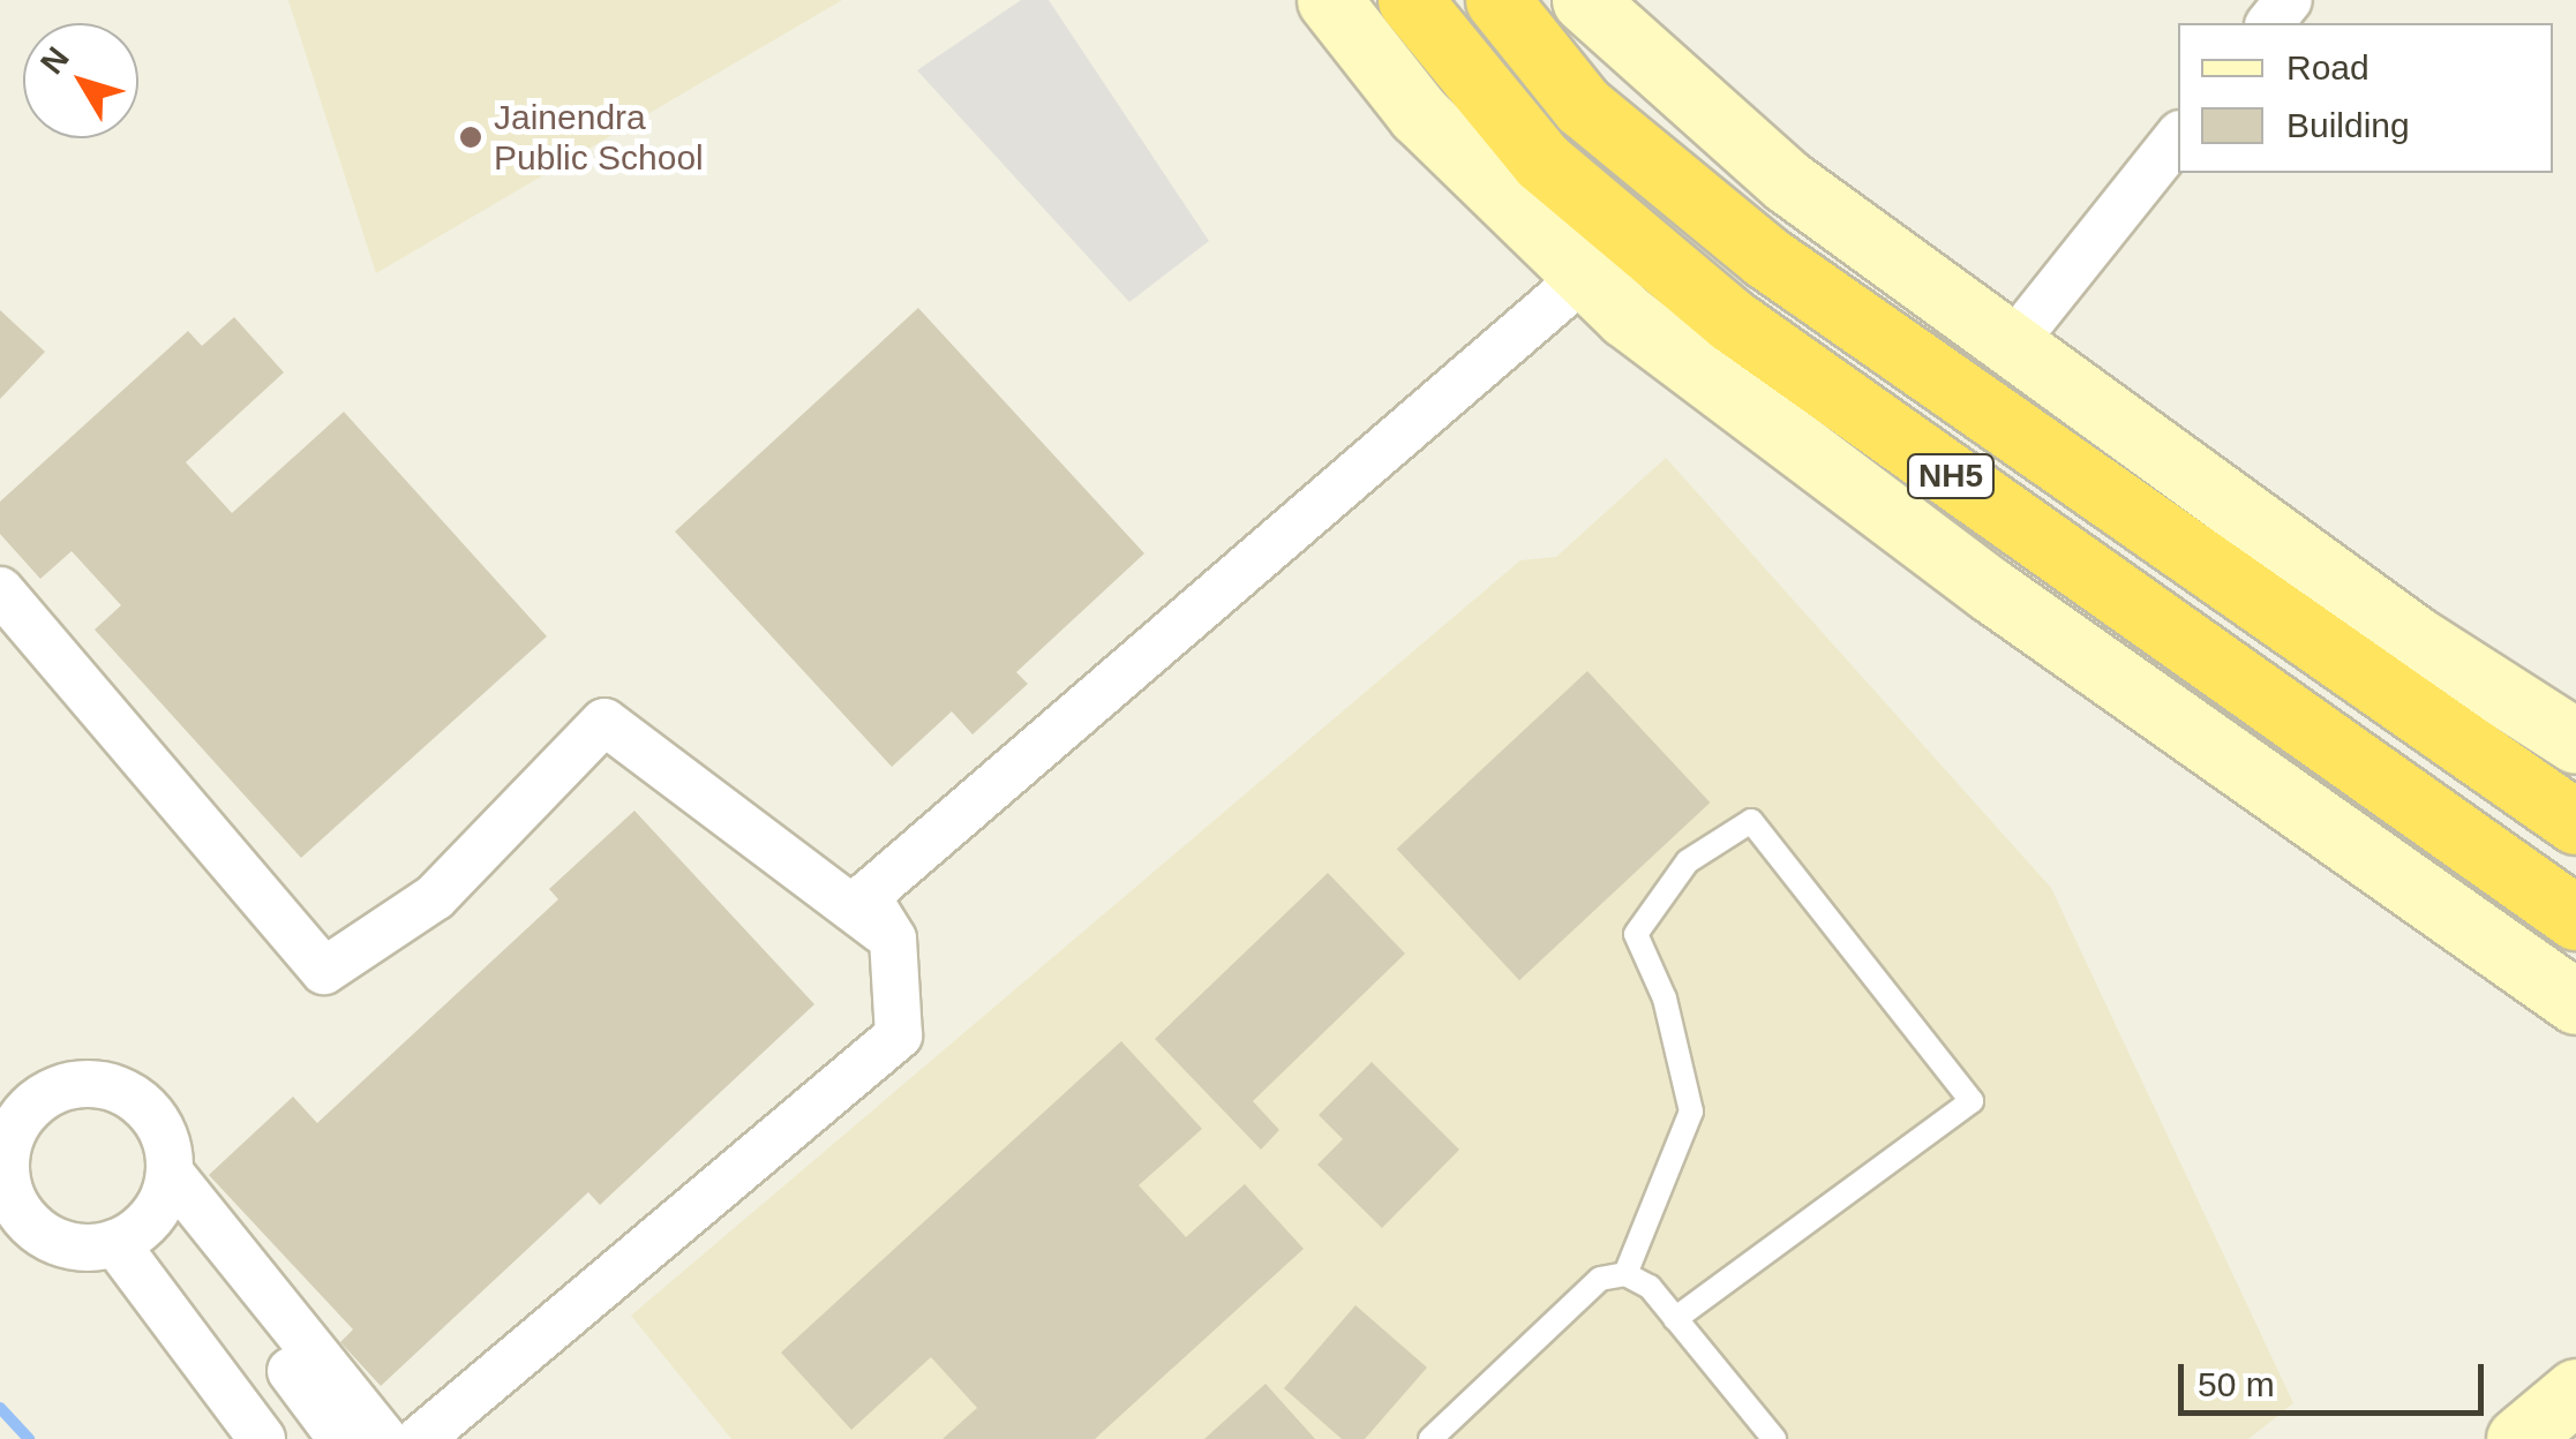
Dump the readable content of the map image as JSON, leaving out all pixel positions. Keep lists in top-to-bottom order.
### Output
{
  "streets": {
    "highway": ["NH5"]
  },
  "places": ["Jainendra Public School"],
  "legend": ["Road", "Building"],
  "scale_bar": "50 m",
  "north": "top left"
}
